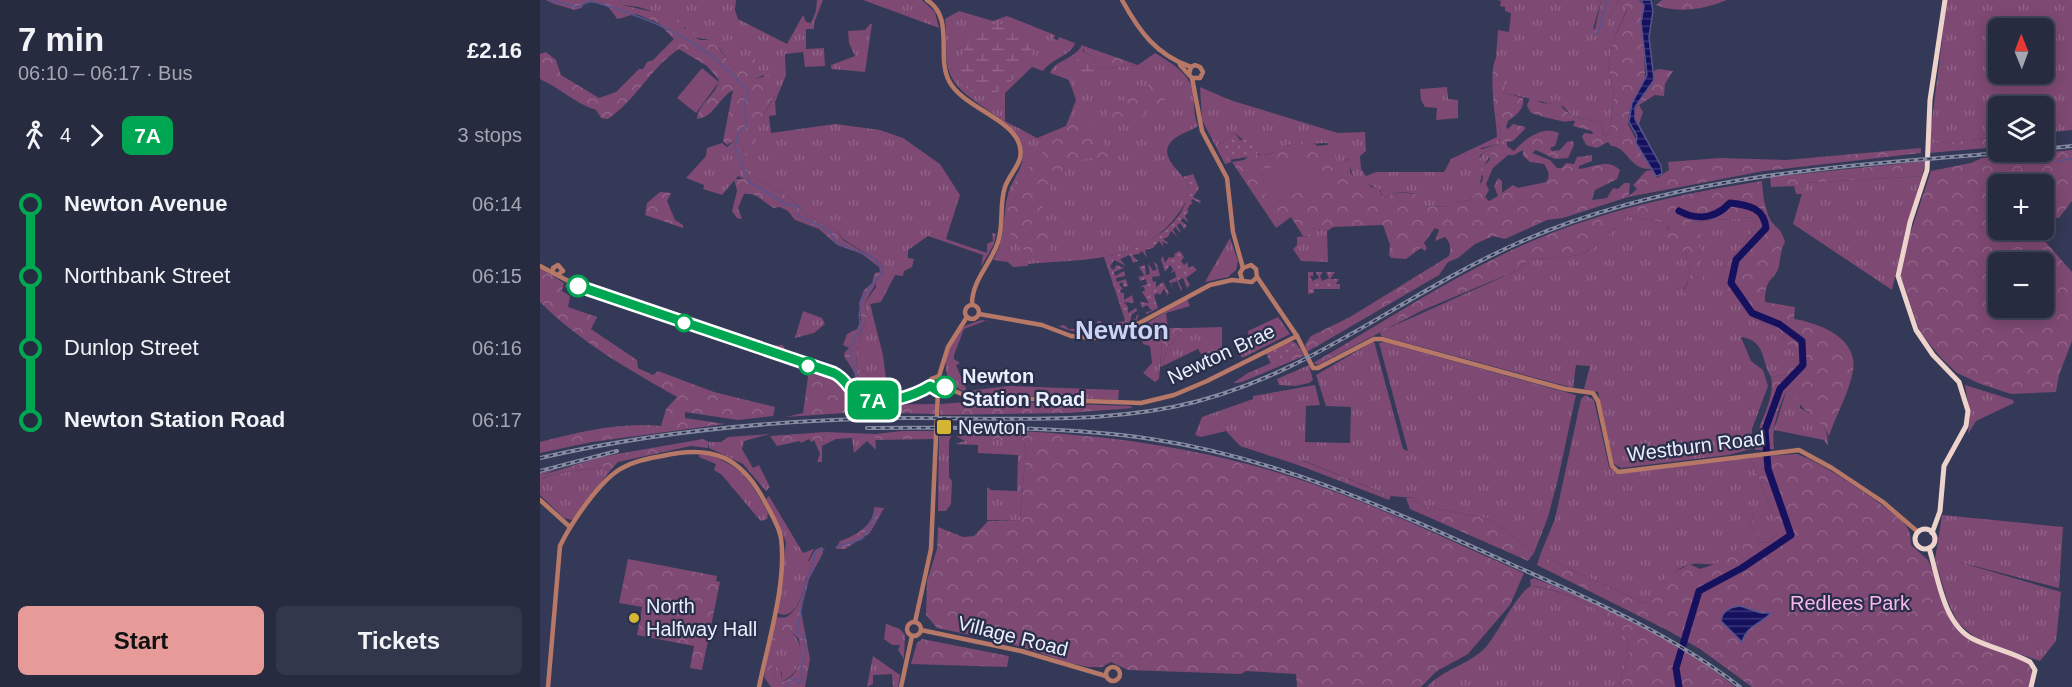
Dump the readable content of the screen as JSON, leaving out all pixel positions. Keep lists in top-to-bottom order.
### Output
{
  "streets": {
    "street": ["Newton Brae", "Westburn Road", "Village Road"]
  },
  "crossings": [
    ["Newton Brae", "Westburn Road"]
  ],
  "districts": ["Newton"],
  "parks": ["Redlees Park"],
  "places": {
    "other": ["Newton Station Road", "North Halfway Hall"],
    "transit": ["Newton"]
  },
  "lines": ["bus line 7A"],
  "north": "top",
  "page": {
    "heading": ["7 min", "06:10 – 06:17 · Bus", "£2.16"],
    "on_map": "7A",
    "map_buttons": ["+", "−"],
    "legs": ["4", "7A", "3 stops"],
    "list": [
      {
        "name": "Newton Avenue",
        "value": "06:14"
      },
      {
        "name": "Northbank Street",
        "value": "06:15"
      },
      {
        "name": "Dunlop Street",
        "value": "06:16"
      },
      {
        "name": "Newton Station Road",
        "value": "06:17"
      }
    ],
    "buttons": ["Start", "Tickets"]
  }
}
